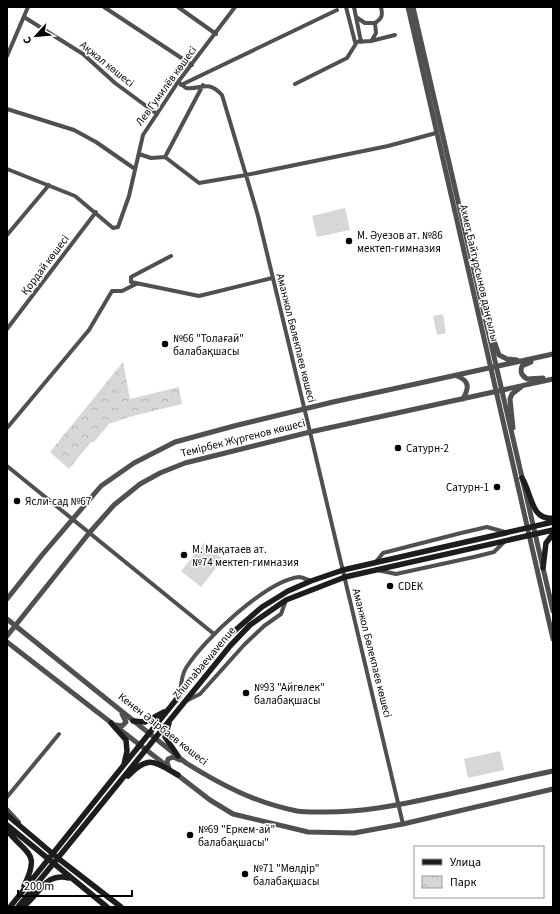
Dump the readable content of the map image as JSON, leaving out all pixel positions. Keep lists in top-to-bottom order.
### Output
{
  "streets": {
    "main road": ["Zhumabaev avenue"],
    "street": [
      "Ақжал көшесі",
      "Лев Гумилёв көшесі",
      "Қордай көшесі",
      "Ахмет Байтұрсынов даңғылы",
      "Аманжол Бөлекпаев көшесі",
      "Темірбек Жүргенов көшесі",
      "Кенен Әзірбаев көшесі"
    ]
  },
  "crossings": [
    ["Ақжал көшесі", "Лев Гумилёв көшесі"],
    ["Лев Гумилёв көшесі", "Қордай көшесі"],
    ["Ахмет Байтұрсынов даңғылы", "Темірбек Жүргенов көшесі"],
    ["Ахмет Байтұрсынов даңғылы", "Zhumabaev avenue"],
    ["Аманжол Бөлекпаев көшесі", "Темірбек Жүргенов көшесі"],
    ["Аманжол Бөлекпаев көшесі", "Zhumabaev avenue"],
    ["Аманжол Бөлекпаев көшесі", "Кенен Әзірбаев көшесі"],
    ["Темірбек Жүргенов көшесі", "Кенен Әзірбаев көшесі"],
    ["Zhumabaev avenue", "Кенен Әзірбаев көшесі"]
  ],
  "places": [
    "М. Әуезов ат. №86 мектеп-гимназия",
    "№66 \"Толағай\" балабақшасы",
    "Сатурн-2",
    "Сатурн-1",
    "Ясли-сад №67",
    "М. Мақатаев ат. №74 мектеп-гимназия",
    "CDEK",
    "№93 \"Айгөлек\" балабақшасы",
    "№69 \"Еркем-ай\" балабақшасы\"",
    "№71 \"Мөлдір\" балабақшасы"
  ],
  "legend": ["Улица", "Парк"],
  "scale_bar": "200 m",
  "north": "bottom left"
}
